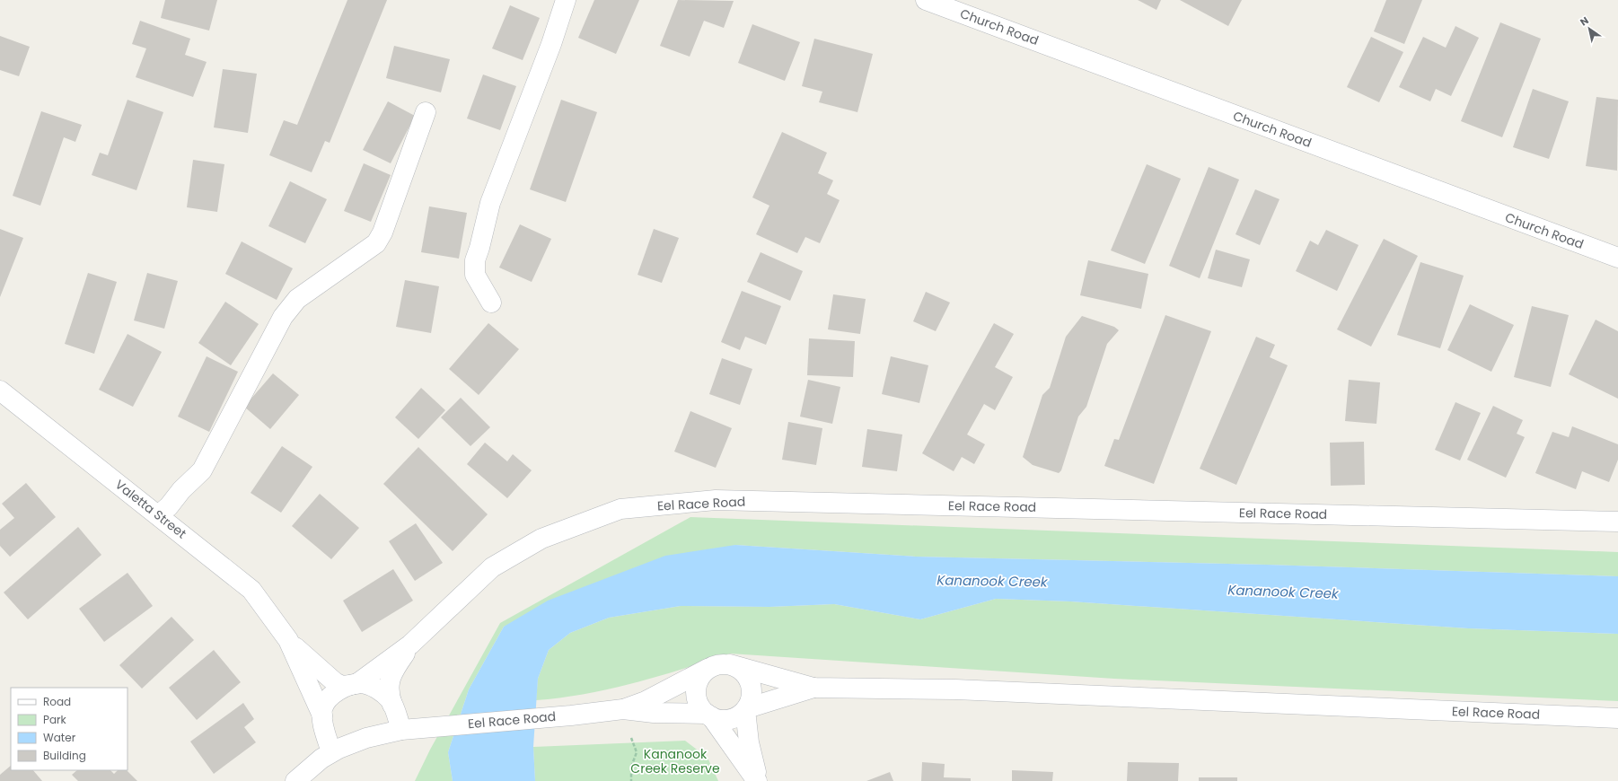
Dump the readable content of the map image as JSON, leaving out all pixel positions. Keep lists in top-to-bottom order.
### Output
{
  "streets": {
    "street": ["Church Road", "Eel Race Road", "Valetta Street"]
  },
  "crossings": [
    ["Eel Race Road", "Valetta Street"]
  ],
  "water": ["Kananook Creek"],
  "parks": ["Kananook Creek Reserve"],
  "legend": [
    "Road",
    "Park",
    "Water",
    "Building"
  ],
  "north": "top left"
}
